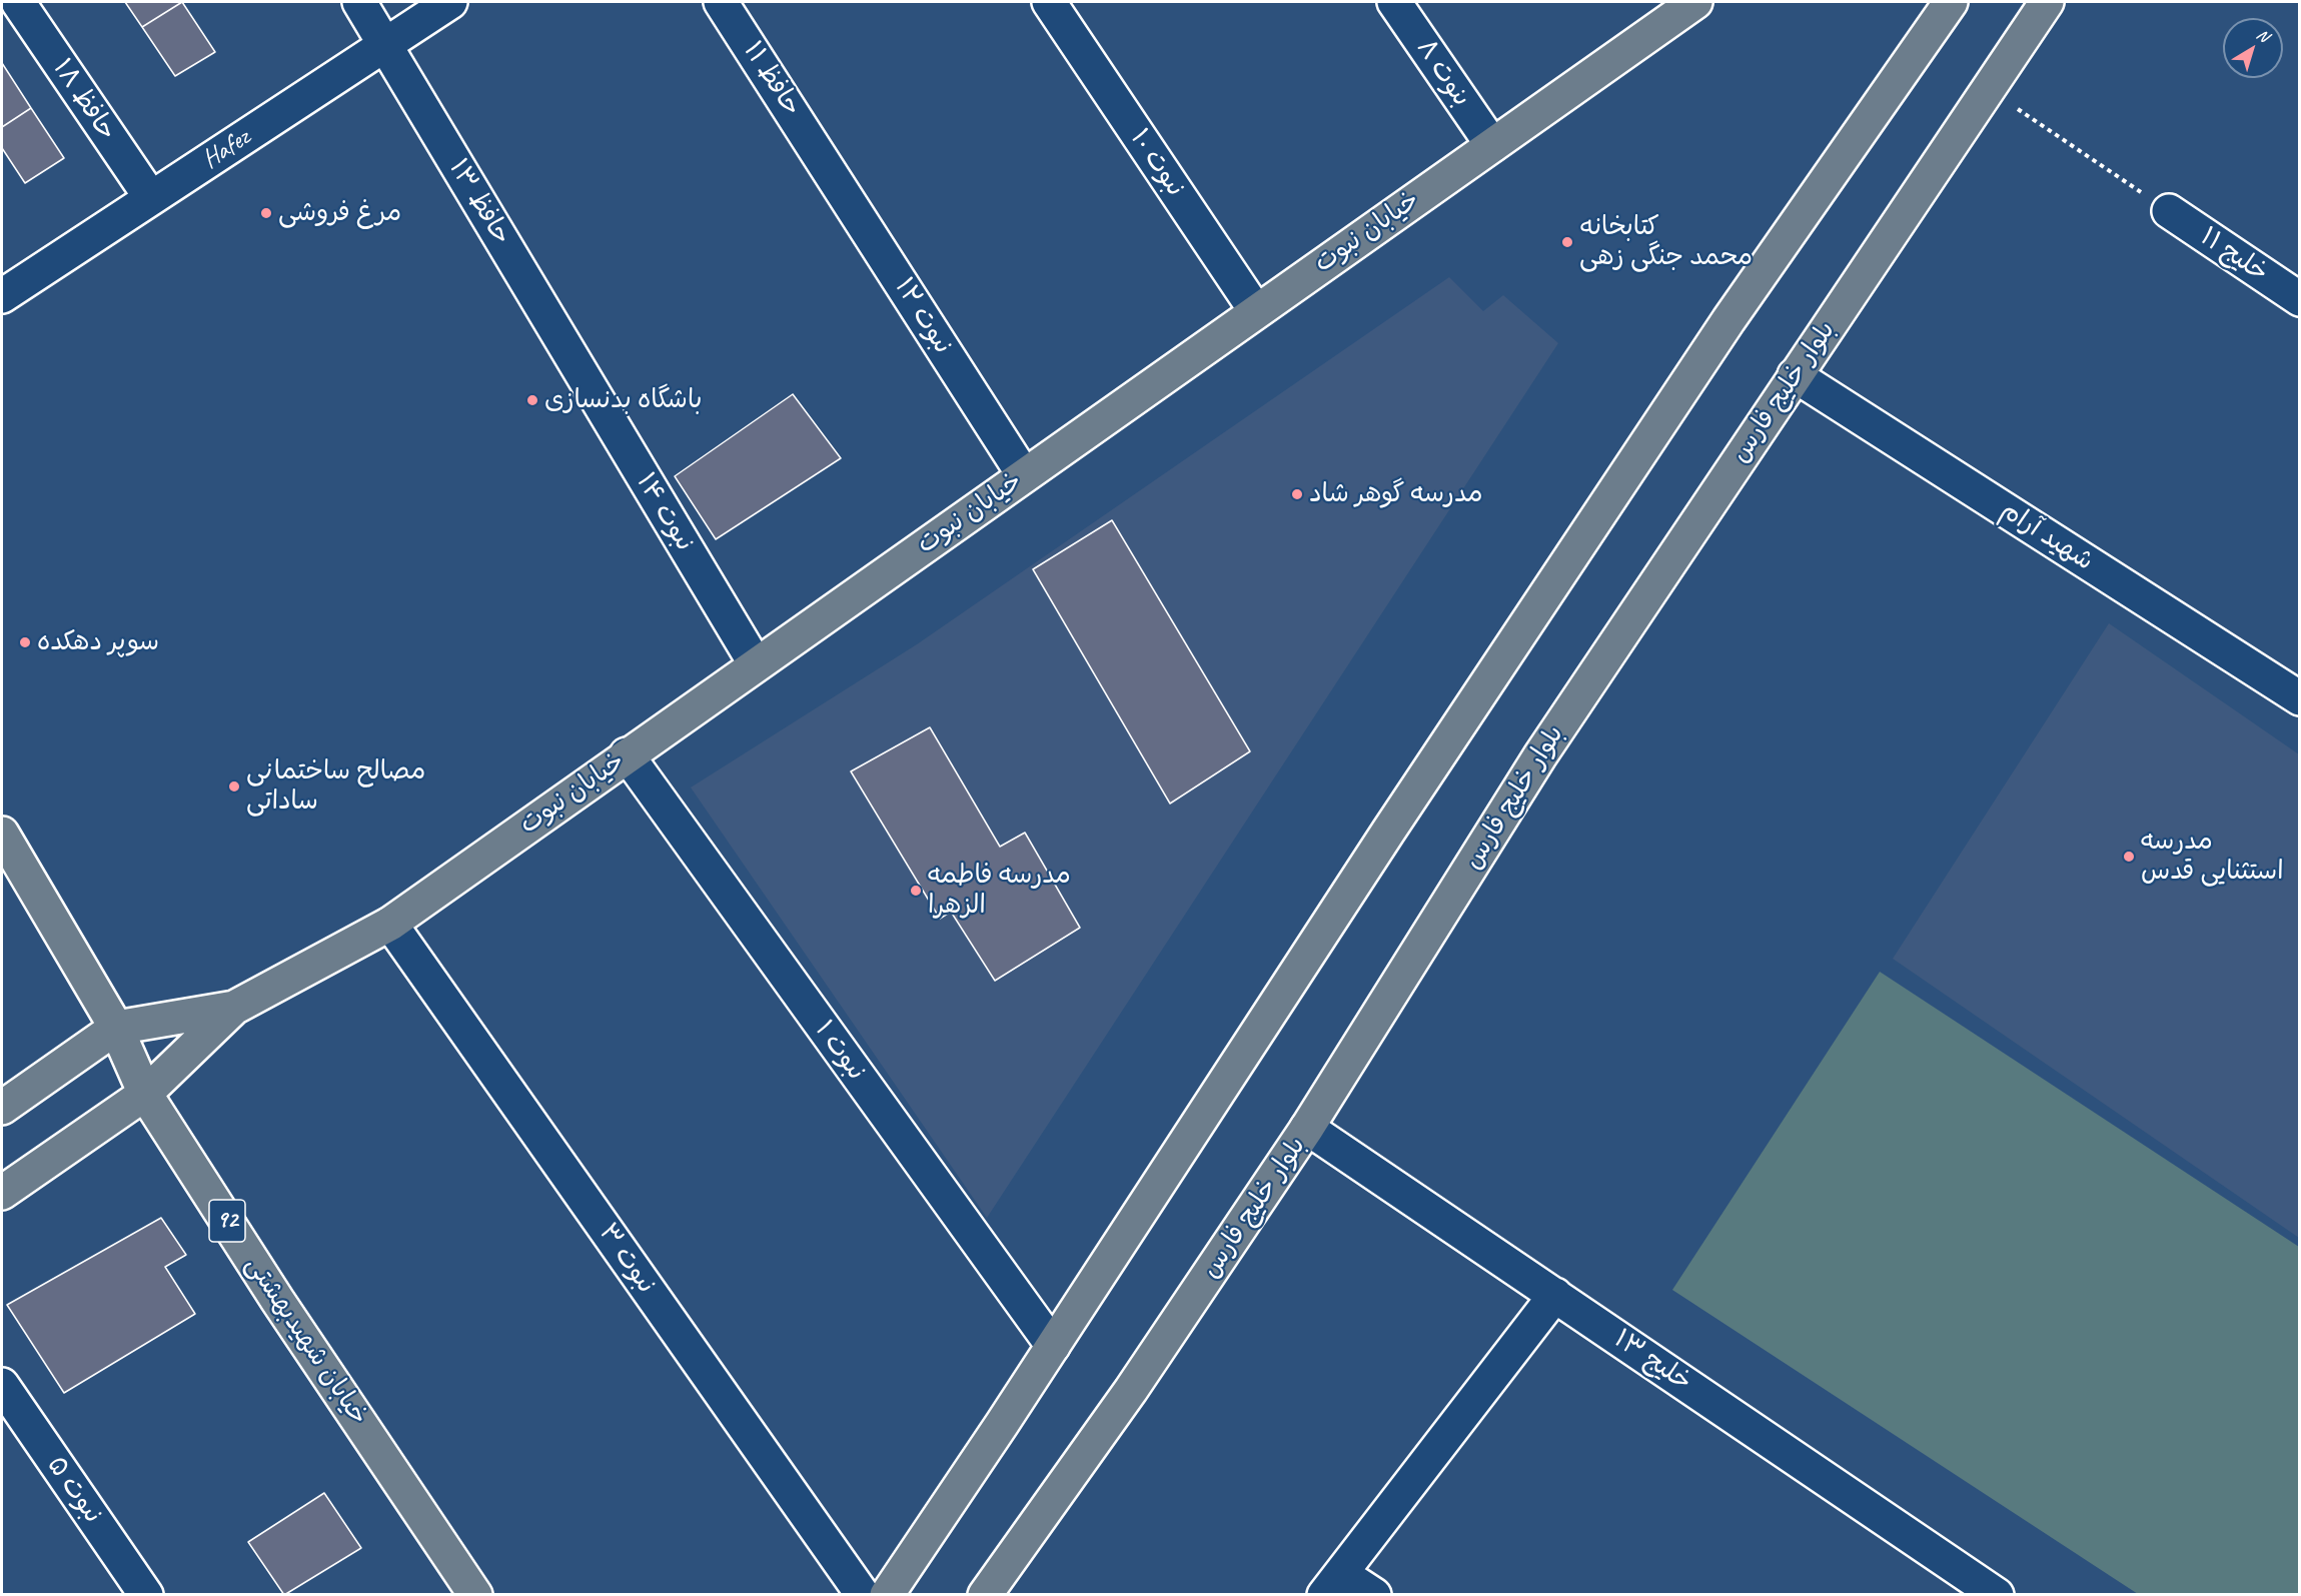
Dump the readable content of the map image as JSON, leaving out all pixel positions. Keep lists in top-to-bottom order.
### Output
{
  "streets": {
    "main road": [
      "خیابان نبوت",
      "بلوار خلیج فارس",
      "92",
      "خیابان شهیدبهشتی"
    ],
    "street": [
      "بنوت ۸",
      "حافظ ۱۱",
      "حافظ ۱۸",
      "Hafez",
      "نبوت ۱۰",
      "حافظ ۱۳",
      "خلیج ۱۱",
      "نبوت ۱۲",
      "نبوت ۱۴",
      "شهید آرام",
      "نبوت ۱",
      "نبوت ۳",
      "خلیج ۱۳",
      "نبوت ۵"
    ]
  },
  "crossings": [
    ["بنوت ۸", "خیابان نبوت"],
    ["حافظ ۱۱", "نبوت ۱۲"],
    ["حافظ ۱۸", "Hafez"],
    ["Hafez", "حافظ ۱۳"],
    ["نبوت ۱۰", "خیابان نبوت"],
    ["حافظ ۱۳", "نبوت ۱۴"],
    ["خیابان نبوت", "نبوت ۱۲"],
    ["خیابان نبوت", "نبوت ۱۴"],
    ["خیابان نبوت", "نبوت ۱"],
    ["خیابان نبوت", "نبوت ۳"],
    ["خیابان نبوت", "خیابان شهیدبهشتی"],
    ["بلوار خلیج فارس", "شهید آرام"],
    ["بلوار خلیج فارس", "خلیج ۱۳"]
  ],
  "places": [
    "مرغ فروشی",
    "کتابخانه محمد جنگی زهی",
    "باشگاه بدنسازی",
    "مدرسه گوهر شاد",
    "سوپر دهکده",
    "مصالح ساختمانی ساداتی",
    "مدرسه استثنایی قدس",
    "مدرسه فاطمه الزهرا"
  ],
  "north": "top right"
}
